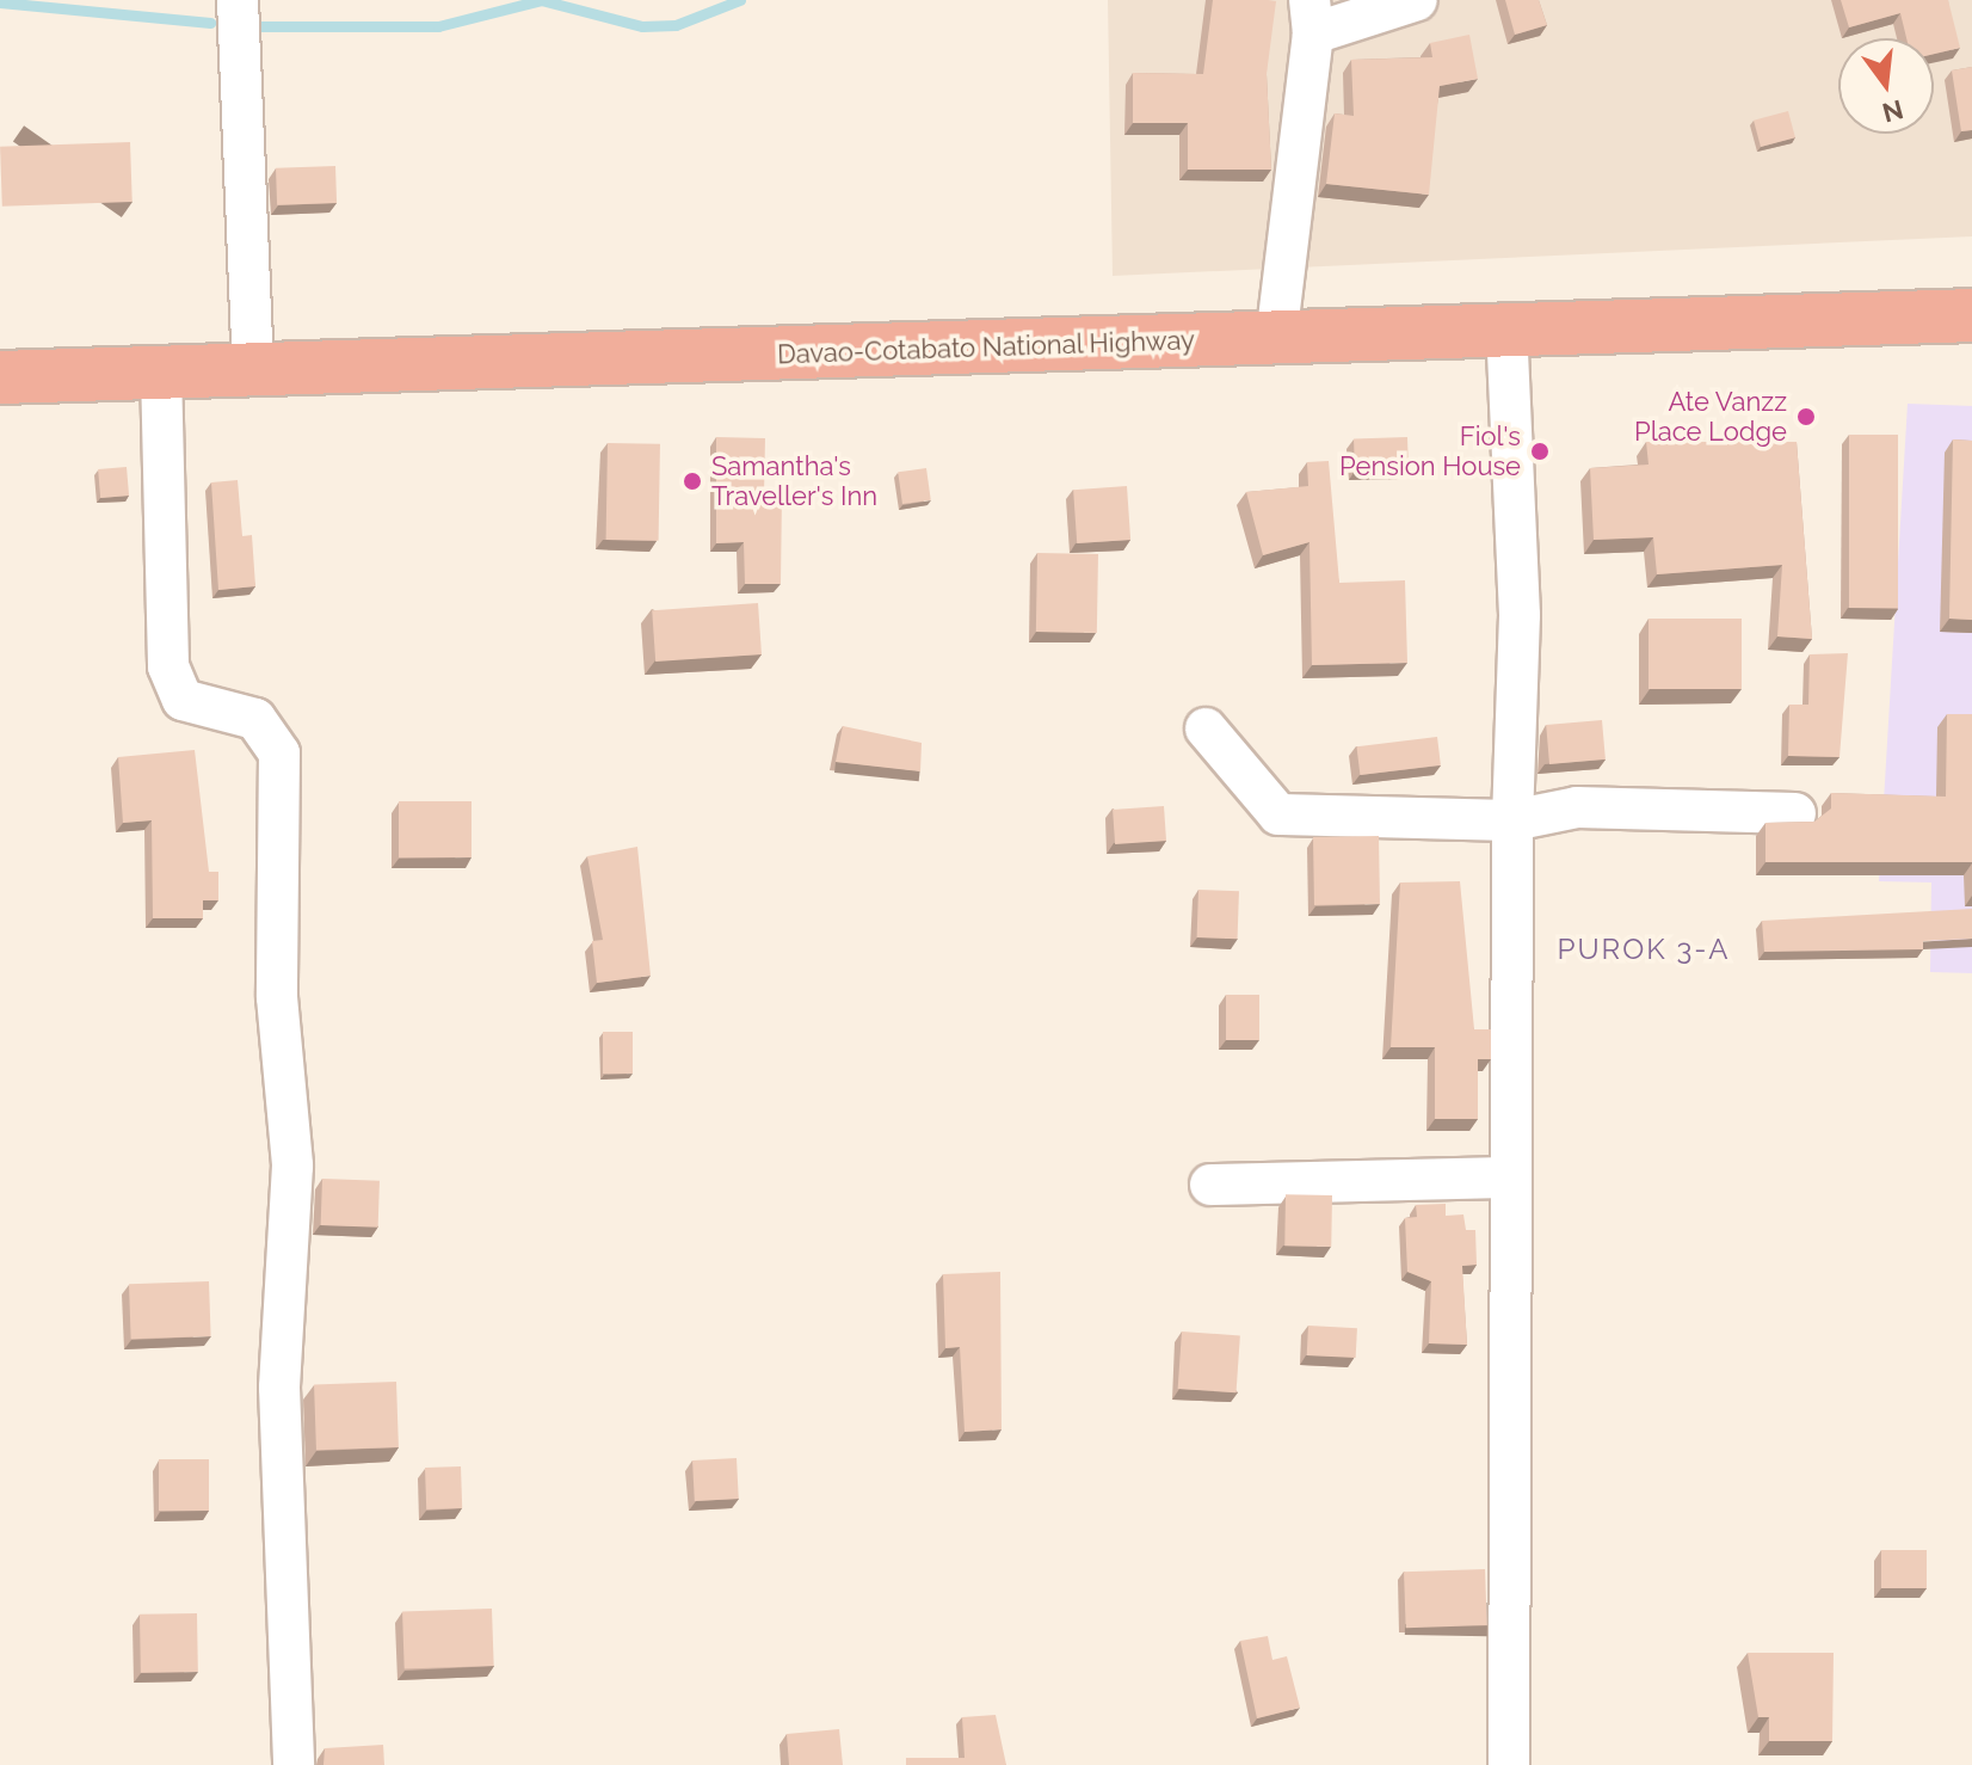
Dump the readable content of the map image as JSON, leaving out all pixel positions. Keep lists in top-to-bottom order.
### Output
{
  "streets": {
    "highway": ["Davao-Cotabato National Highway"]
  },
  "districts": ["PUROK 3-A"],
  "places": ["Ate Vanzz Place Lodge", "Fiol's Pension House", "Samantha's Traveller's Inn"],
  "north": "bottom"
}
